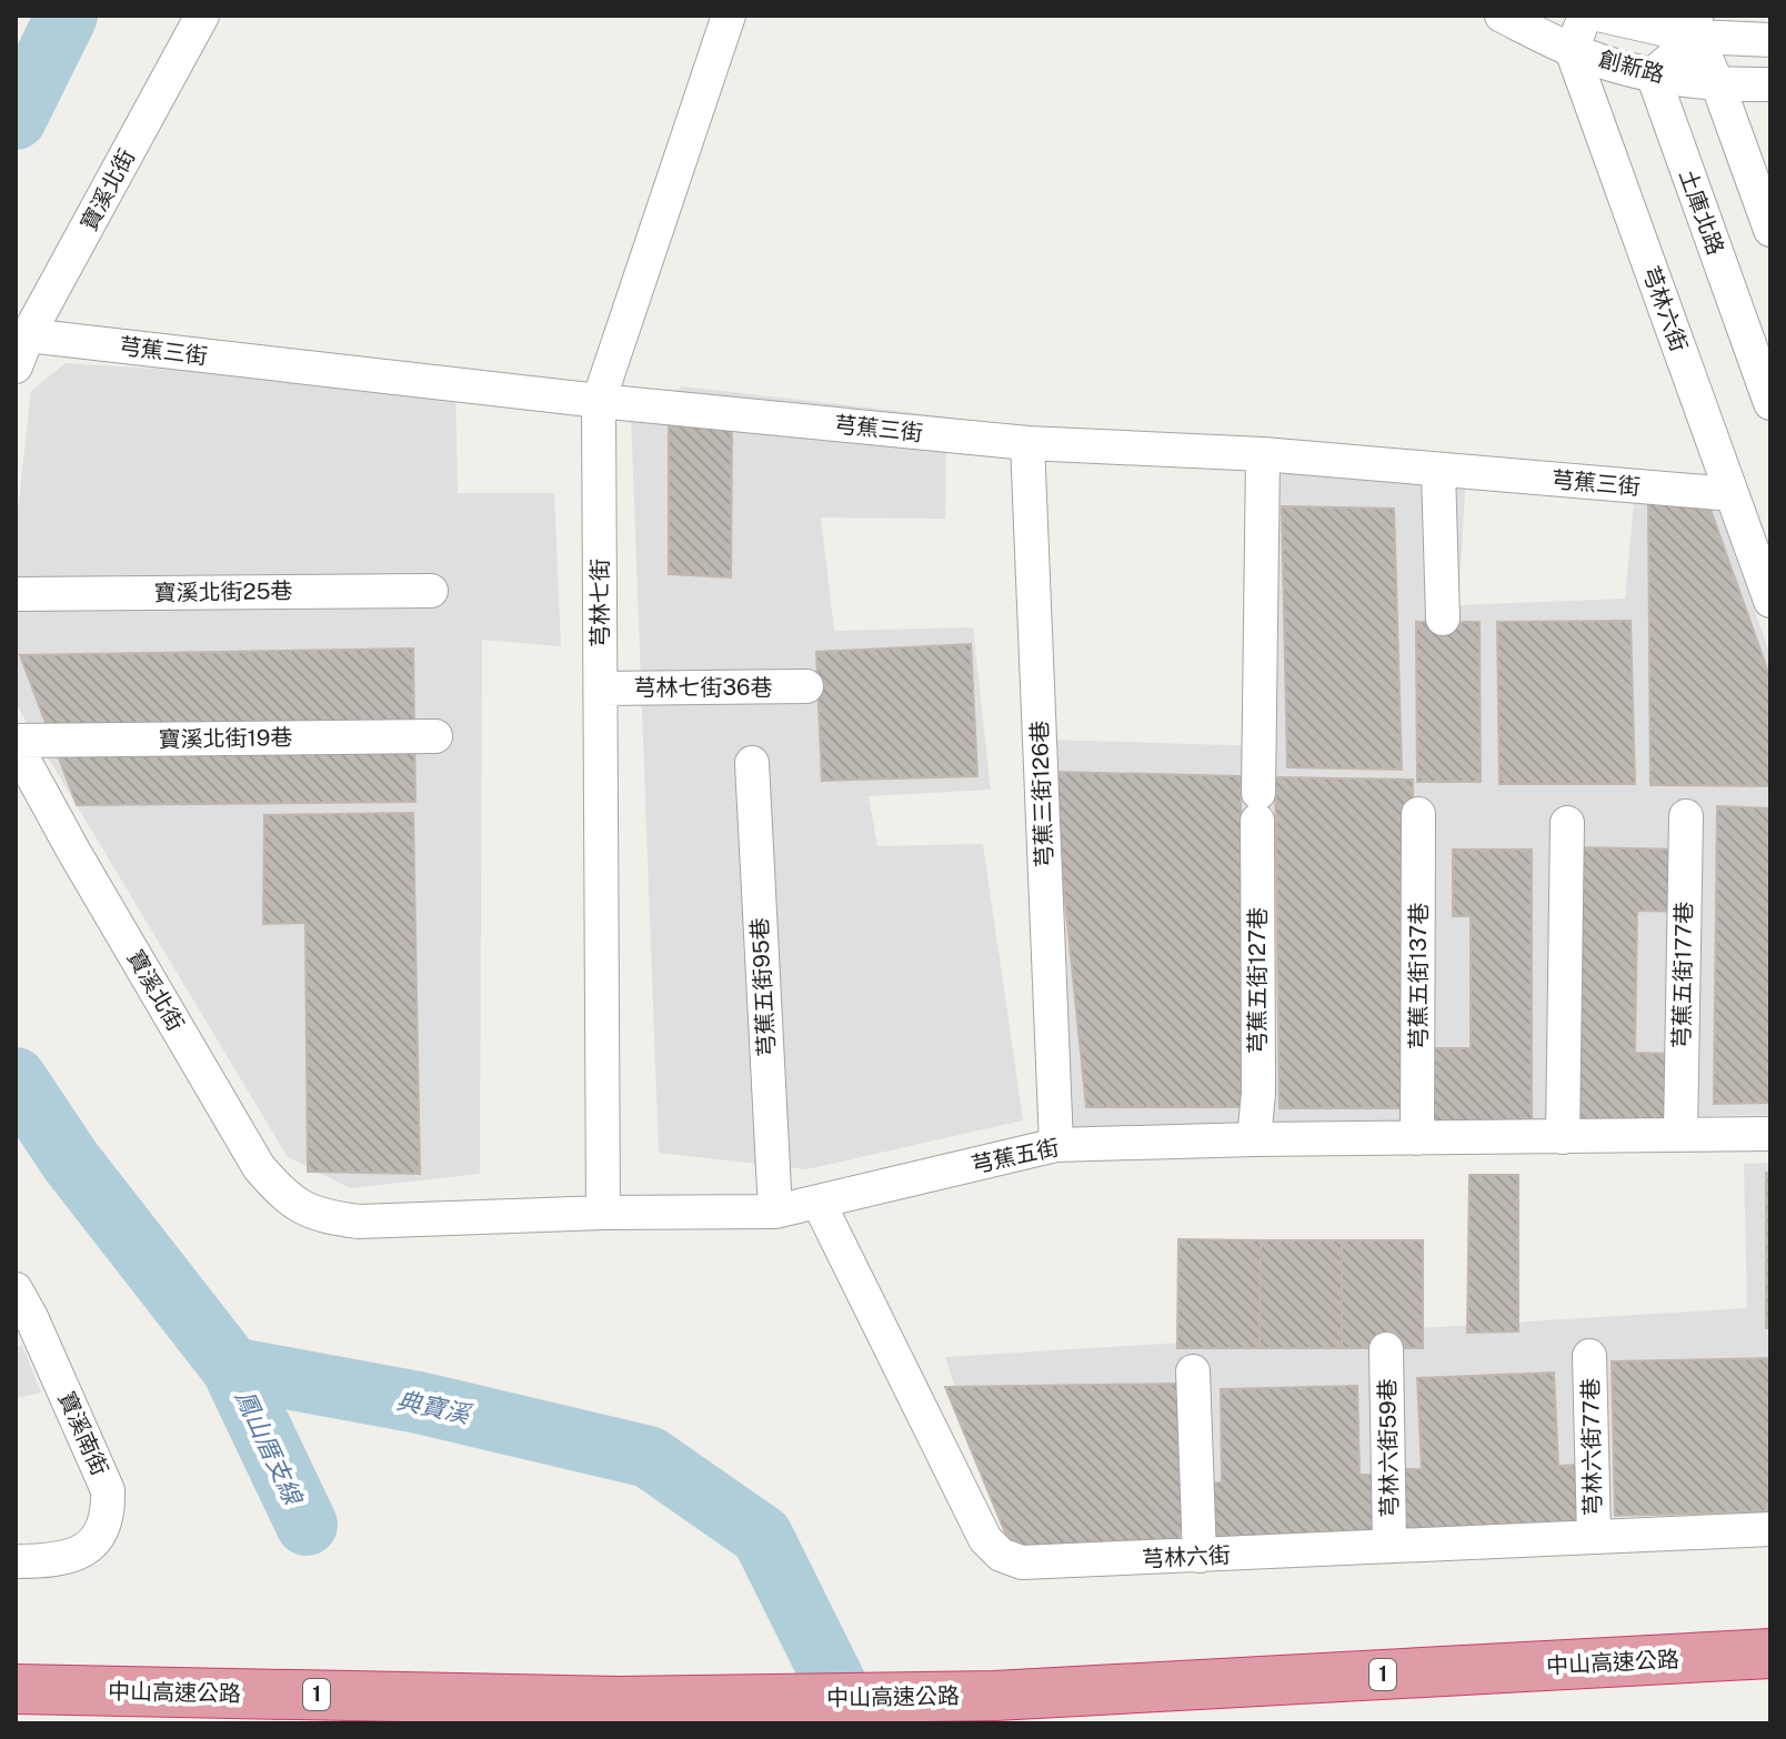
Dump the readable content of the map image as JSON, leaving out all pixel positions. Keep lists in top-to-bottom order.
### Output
{
  "streets": {
    "highway": ["中山高速公路", "1"],
    "street": [
      "創新路",
      "寶溪北街",
      "土庫北路",
      "芎林六街",
      "芎蕉三街",
      "寶溪北街25巷",
      "芎林七街",
      "芎林七街36巷",
      "寶溪北街19巷",
      "芎蕉三街126巷",
      "芎蕉五街177巷",
      "芎蕉五街137巷",
      "芎蕉五街127巷",
      "芎蕉五街95巷",
      "芎蕉五街",
      "寶溪南街",
      "芎林六街77巷",
      "芎林六街59巷"
    ]
  },
  "crossings": [
    ["創新路", "土庫北路"],
    ["創新路", "芎林六街"],
    ["寶溪北街", "芎蕉三街"],
    ["寶溪北街", "寶溪北街19巷"],
    ["寶溪北街", "芎蕉五街"],
    ["芎林六街", "芎蕉三街"],
    ["芎林六街", "芎蕉五街"],
    ["芎林六街", "芎林六街77巷"],
    ["芎林六街", "芎林六街59巷"],
    ["芎蕉三街", "芎林七街"],
    ["芎蕉三街", "芎蕉三街126巷"],
    ["芎蕉三街", "芎蕉五街127巷"],
    ["芎林七街", "芎林七街36巷"],
    ["芎林七街", "芎蕉五街"],
    ["芎蕉三街126巷", "芎蕉五街"],
    ["芎蕉五街177巷", "芎蕉五街"],
    ["芎蕉五街137巷", "芎蕉五街"],
    ["芎蕉五街127巷", "芎蕉五街"],
    ["芎蕉五街95巷", "芎蕉五街"]
  ],
  "water": ["典寶溪", "鳳山厝支線"]
}
